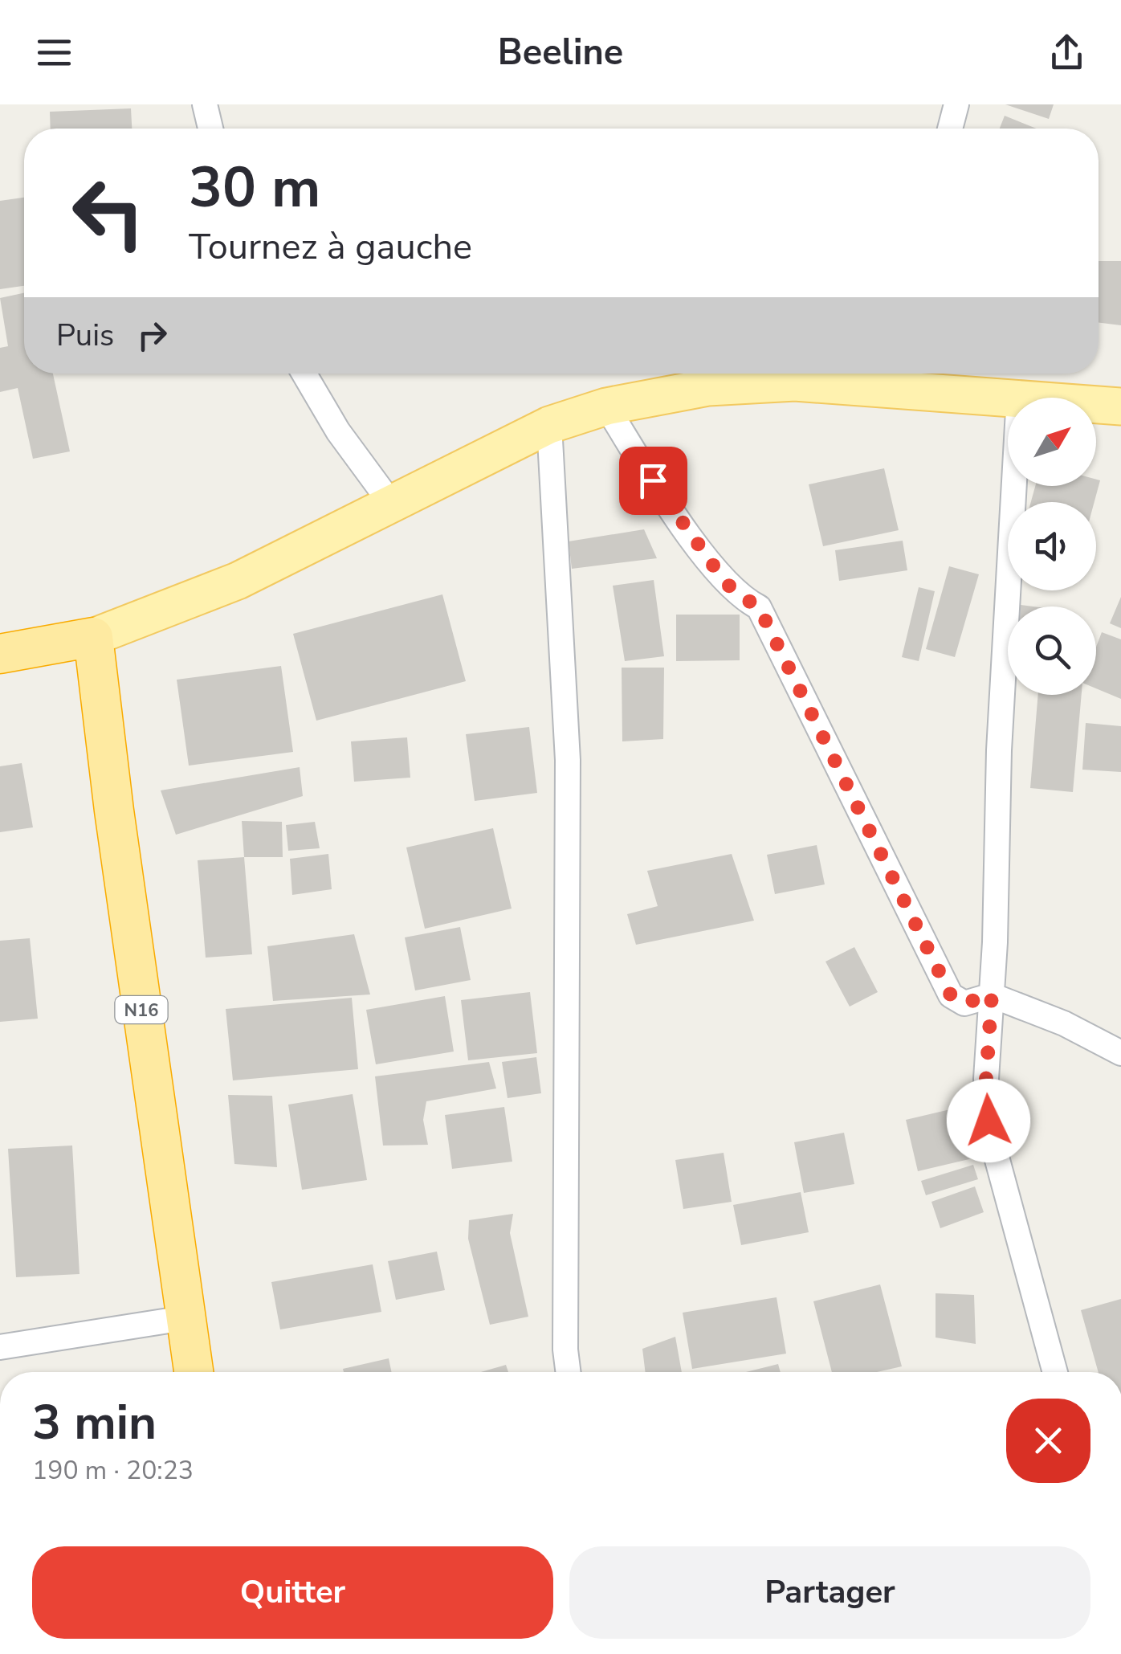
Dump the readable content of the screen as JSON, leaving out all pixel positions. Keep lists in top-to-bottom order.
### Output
{
  "streets": {
    "highway": ["N16"]
  },
  "north": "top right",
  "page": {
    "header": "Beeline",
    "turn": ["30 m", "Tournez à gauche"],
    "then": "Puis",
    "heading": ["3 min", "190 m · 20:23"],
    "buttons": ["Quitter", "Partager"]
  }
}
